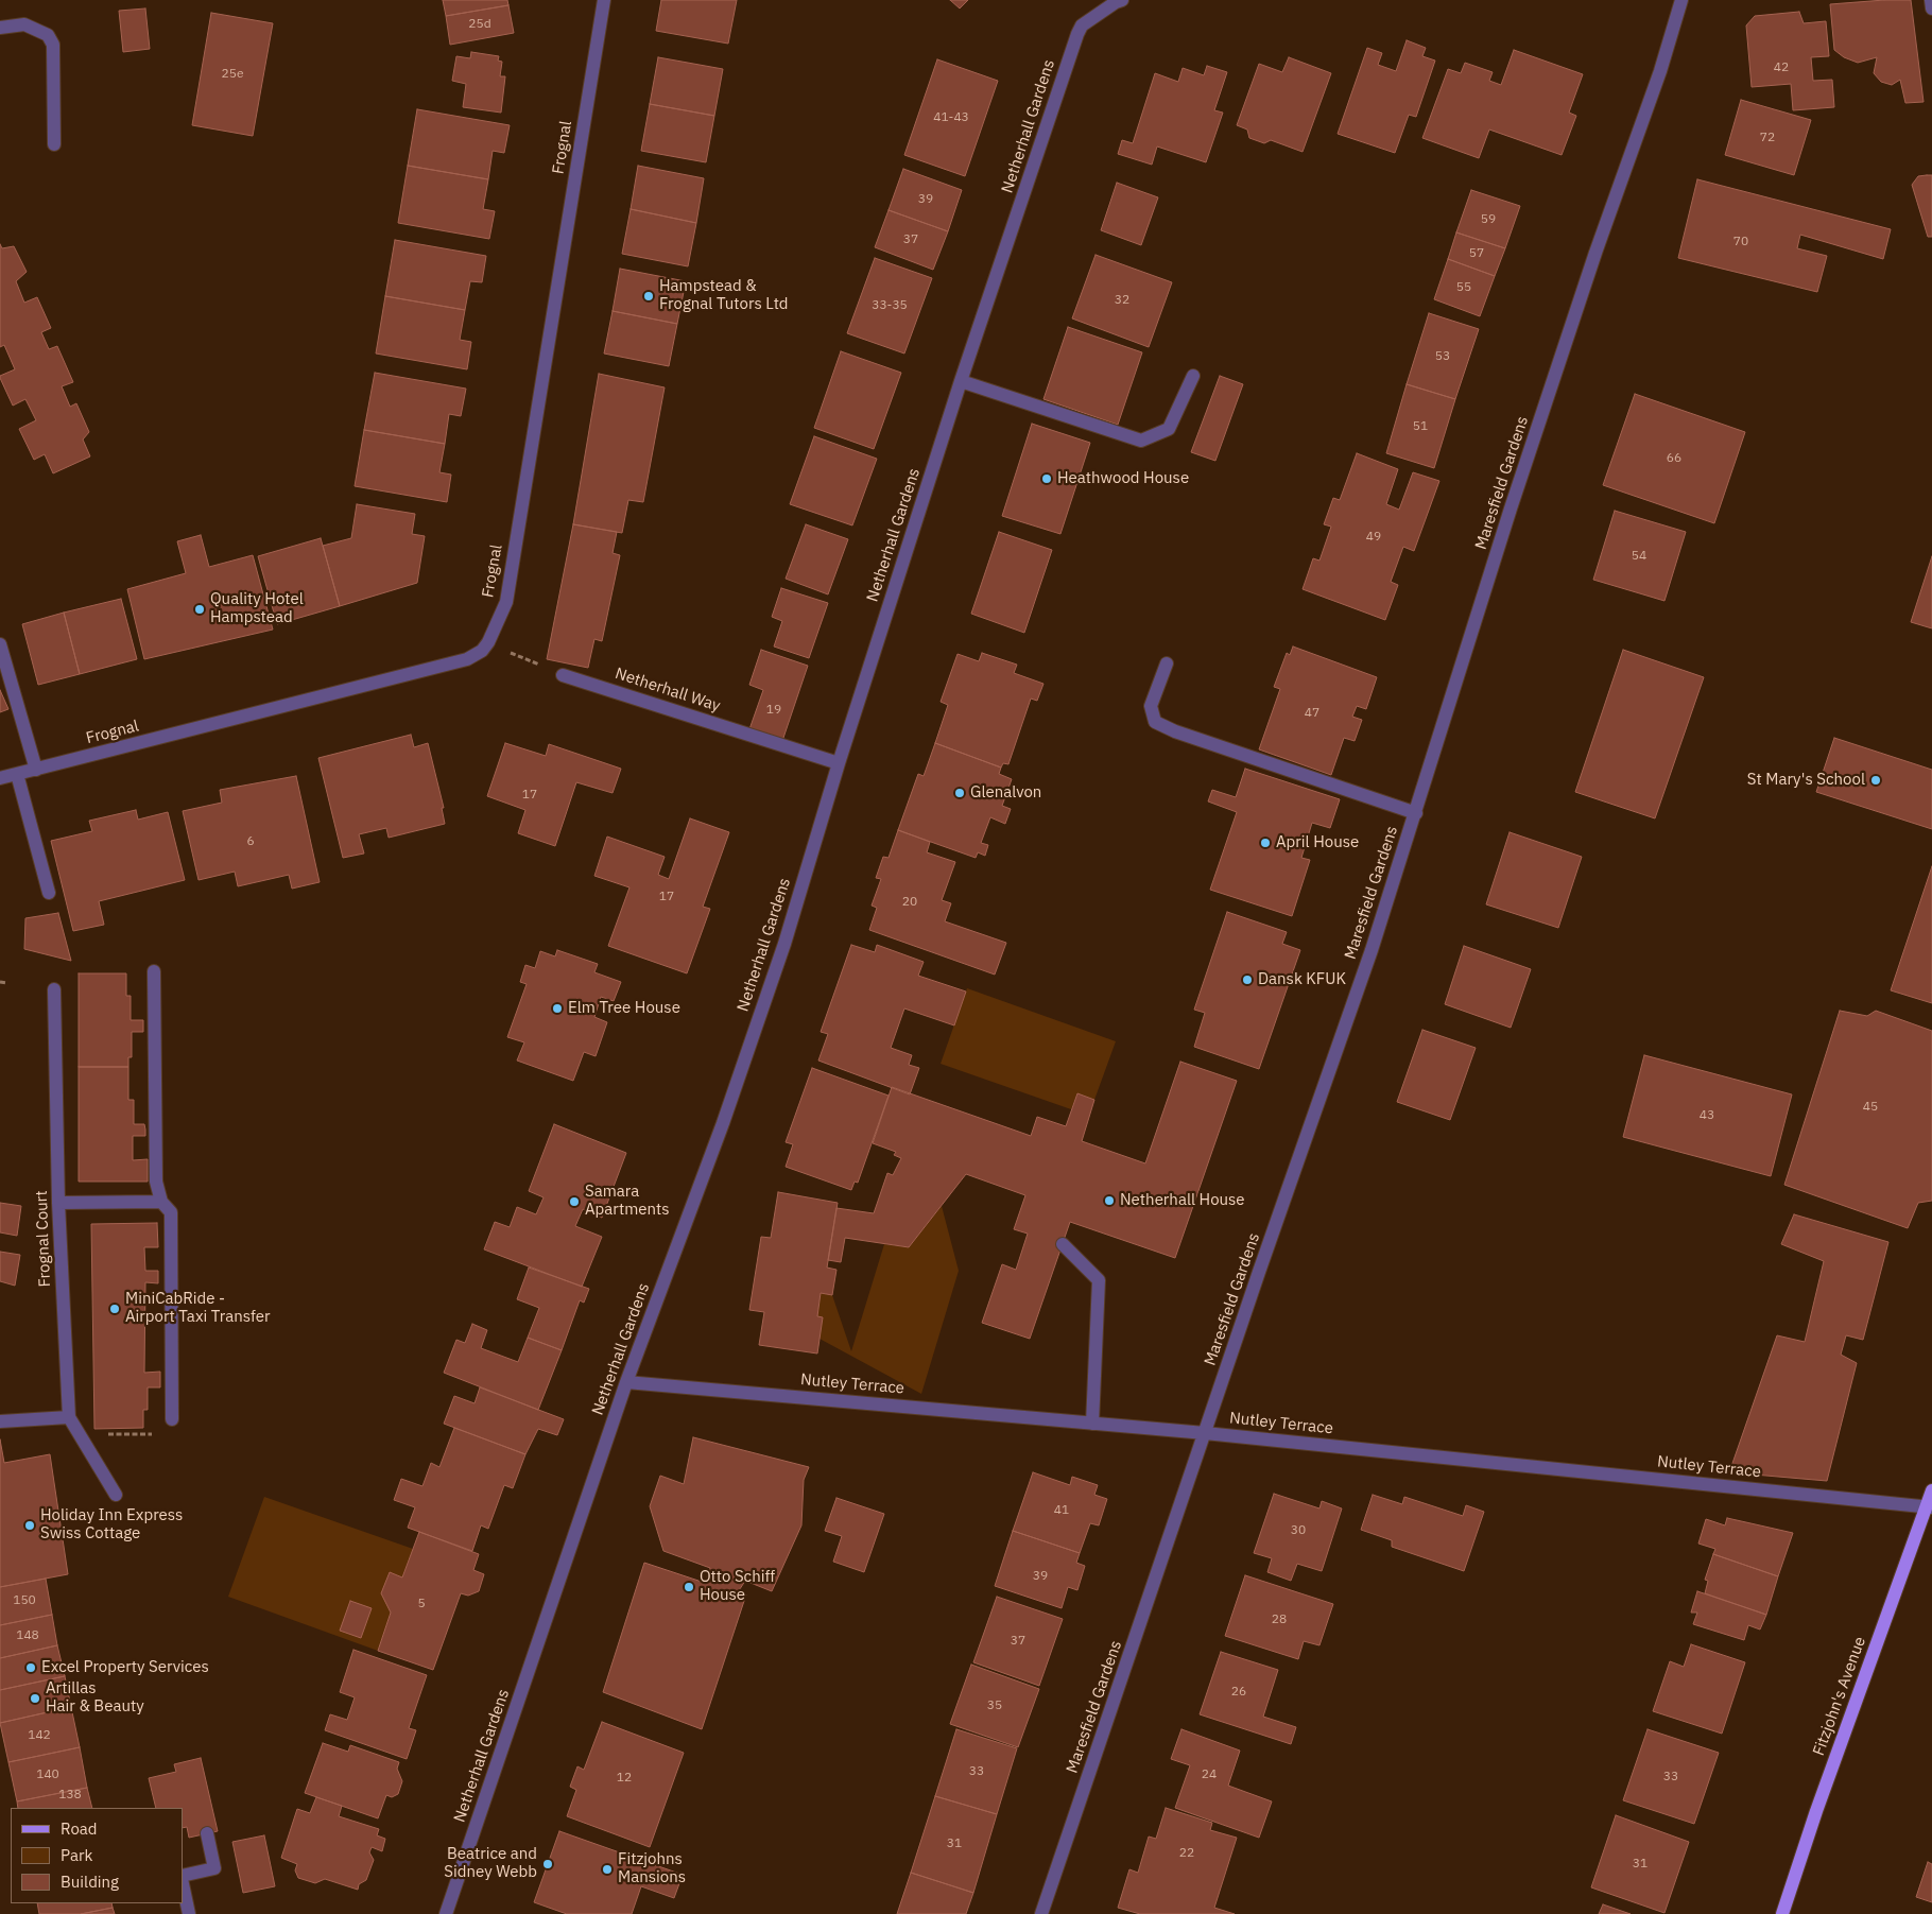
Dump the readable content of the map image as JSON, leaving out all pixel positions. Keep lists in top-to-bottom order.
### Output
{
  "streets": {
    "main road": ["Fitzjohn's Avenue"],
    "street": [
      "Netherhall Gardens",
      "Frognal",
      "Maresfield Gardens",
      "Netherhall Way",
      "Frognal Court",
      "Nutley Terrace"
    ]
  },
  "crossings": [
    ["Netherhall Gardens", "Netherhall Way"],
    ["Netherhall Gardens", "Nutley Terrace"],
    ["Maresfield Gardens", "Nutley Terrace"],
    ["Nutley Terrace", "Fitzjohn's Avenue"]
  ],
  "places": [
    "Hampstead & Frognal Tutors Ltd",
    "Heathwood House",
    "Quality Hotel Hampstead",
    "St Mary's School",
    "Glenalvon",
    "April House",
    "Dansk KFUK",
    "Elm Tree House",
    "Netherhall House",
    "Samara Apartments",
    "MiniCabRide - Airport Taxi Transfer",
    "Holiday Inn Express Swiss Cottage",
    "Otto Schiff House",
    "Excel Property Services",
    "Artillas Hair & Beauty",
    "Beatrice and Sidney Webb",
    "Fitzjohns Mansions"
  ],
  "house_numbers": [
    "25d",
    "42",
    "25e",
    "41-43",
    "72",
    "39",
    "59",
    "37",
    "70",
    "57",
    "55",
    "32",
    "33-35",
    "53",
    "51",
    "66",
    "49",
    "54",
    "19",
    "47",
    "17",
    "6",
    "17",
    "20",
    "45",
    "43",
    "41",
    "30",
    "39",
    "150",
    "5",
    "28",
    "148",
    "37",
    "26",
    "35",
    "142",
    "33",
    "140",
    "24",
    "33",
    "12",
    "138",
    "31",
    "22",
    "31"
  ],
  "legend": ["Road", "Park", "Building"]
}
